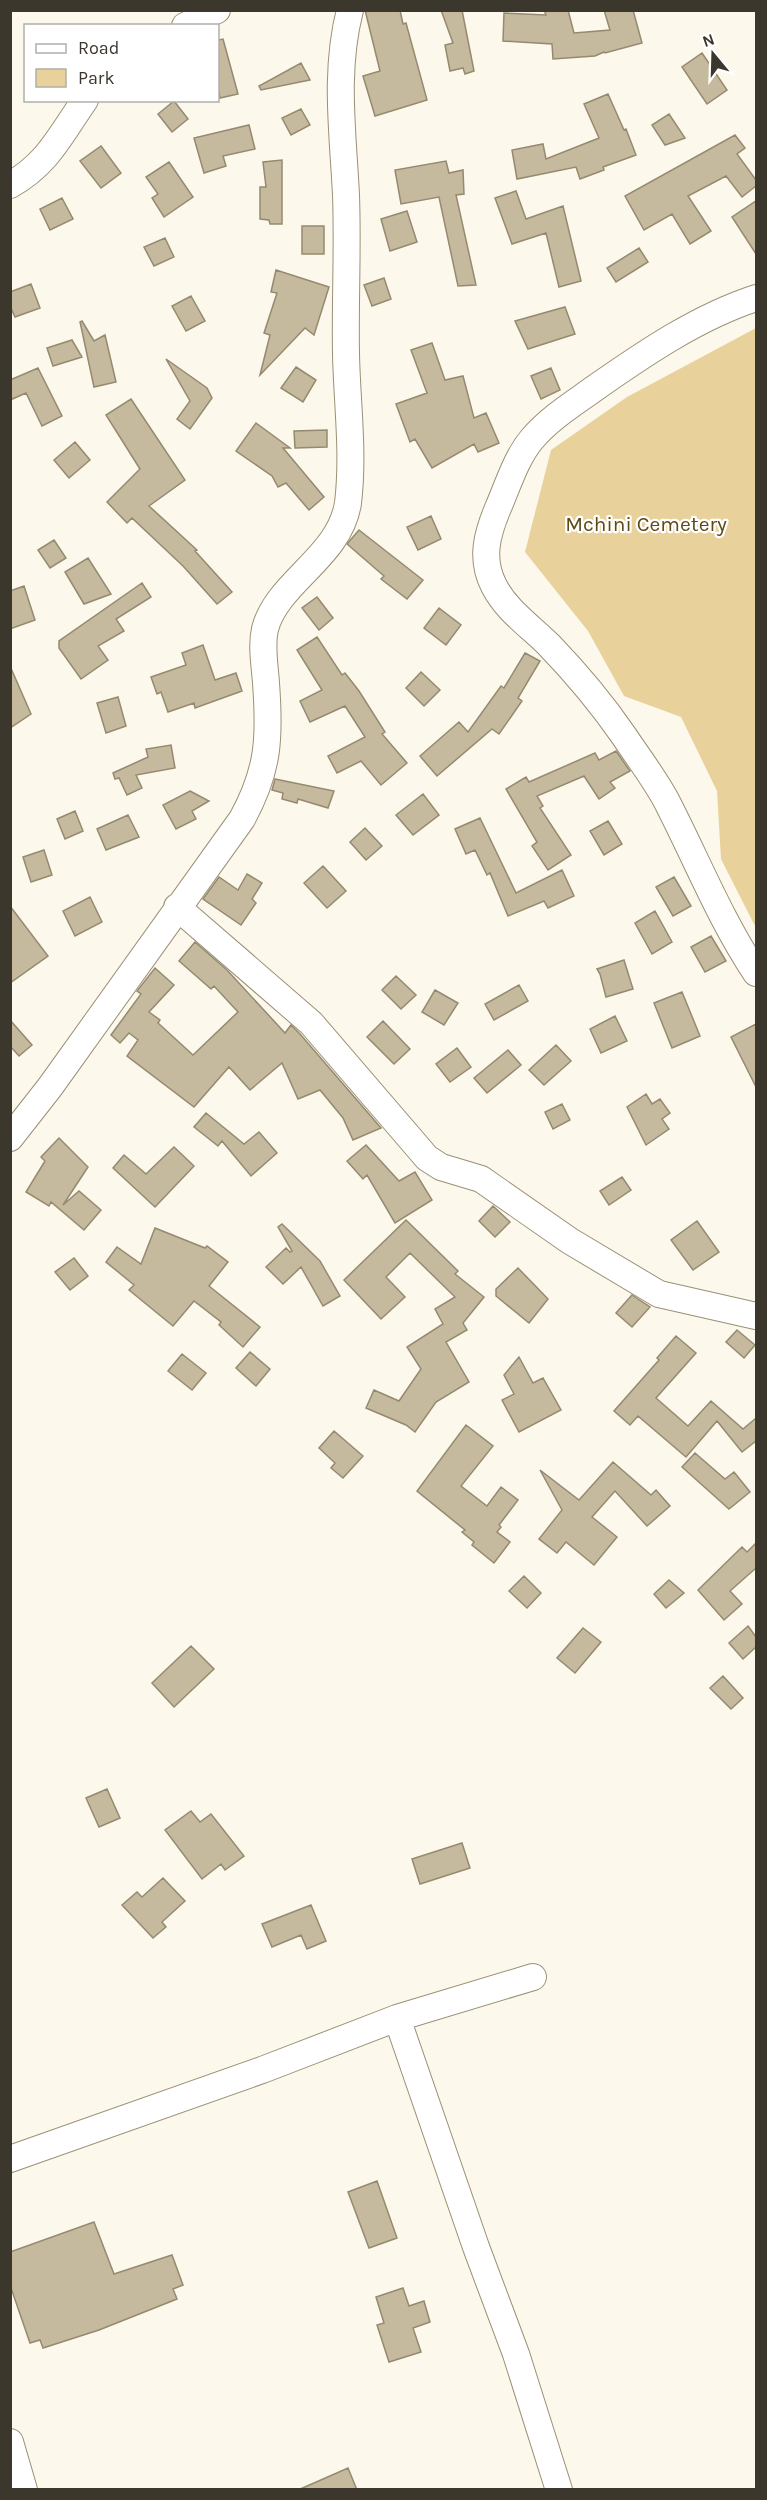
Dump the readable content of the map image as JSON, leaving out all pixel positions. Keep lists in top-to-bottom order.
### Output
{
  "parks": ["Mchini Cemetery"],
  "legend": ["Road", "Park"],
  "north": "top"
}
